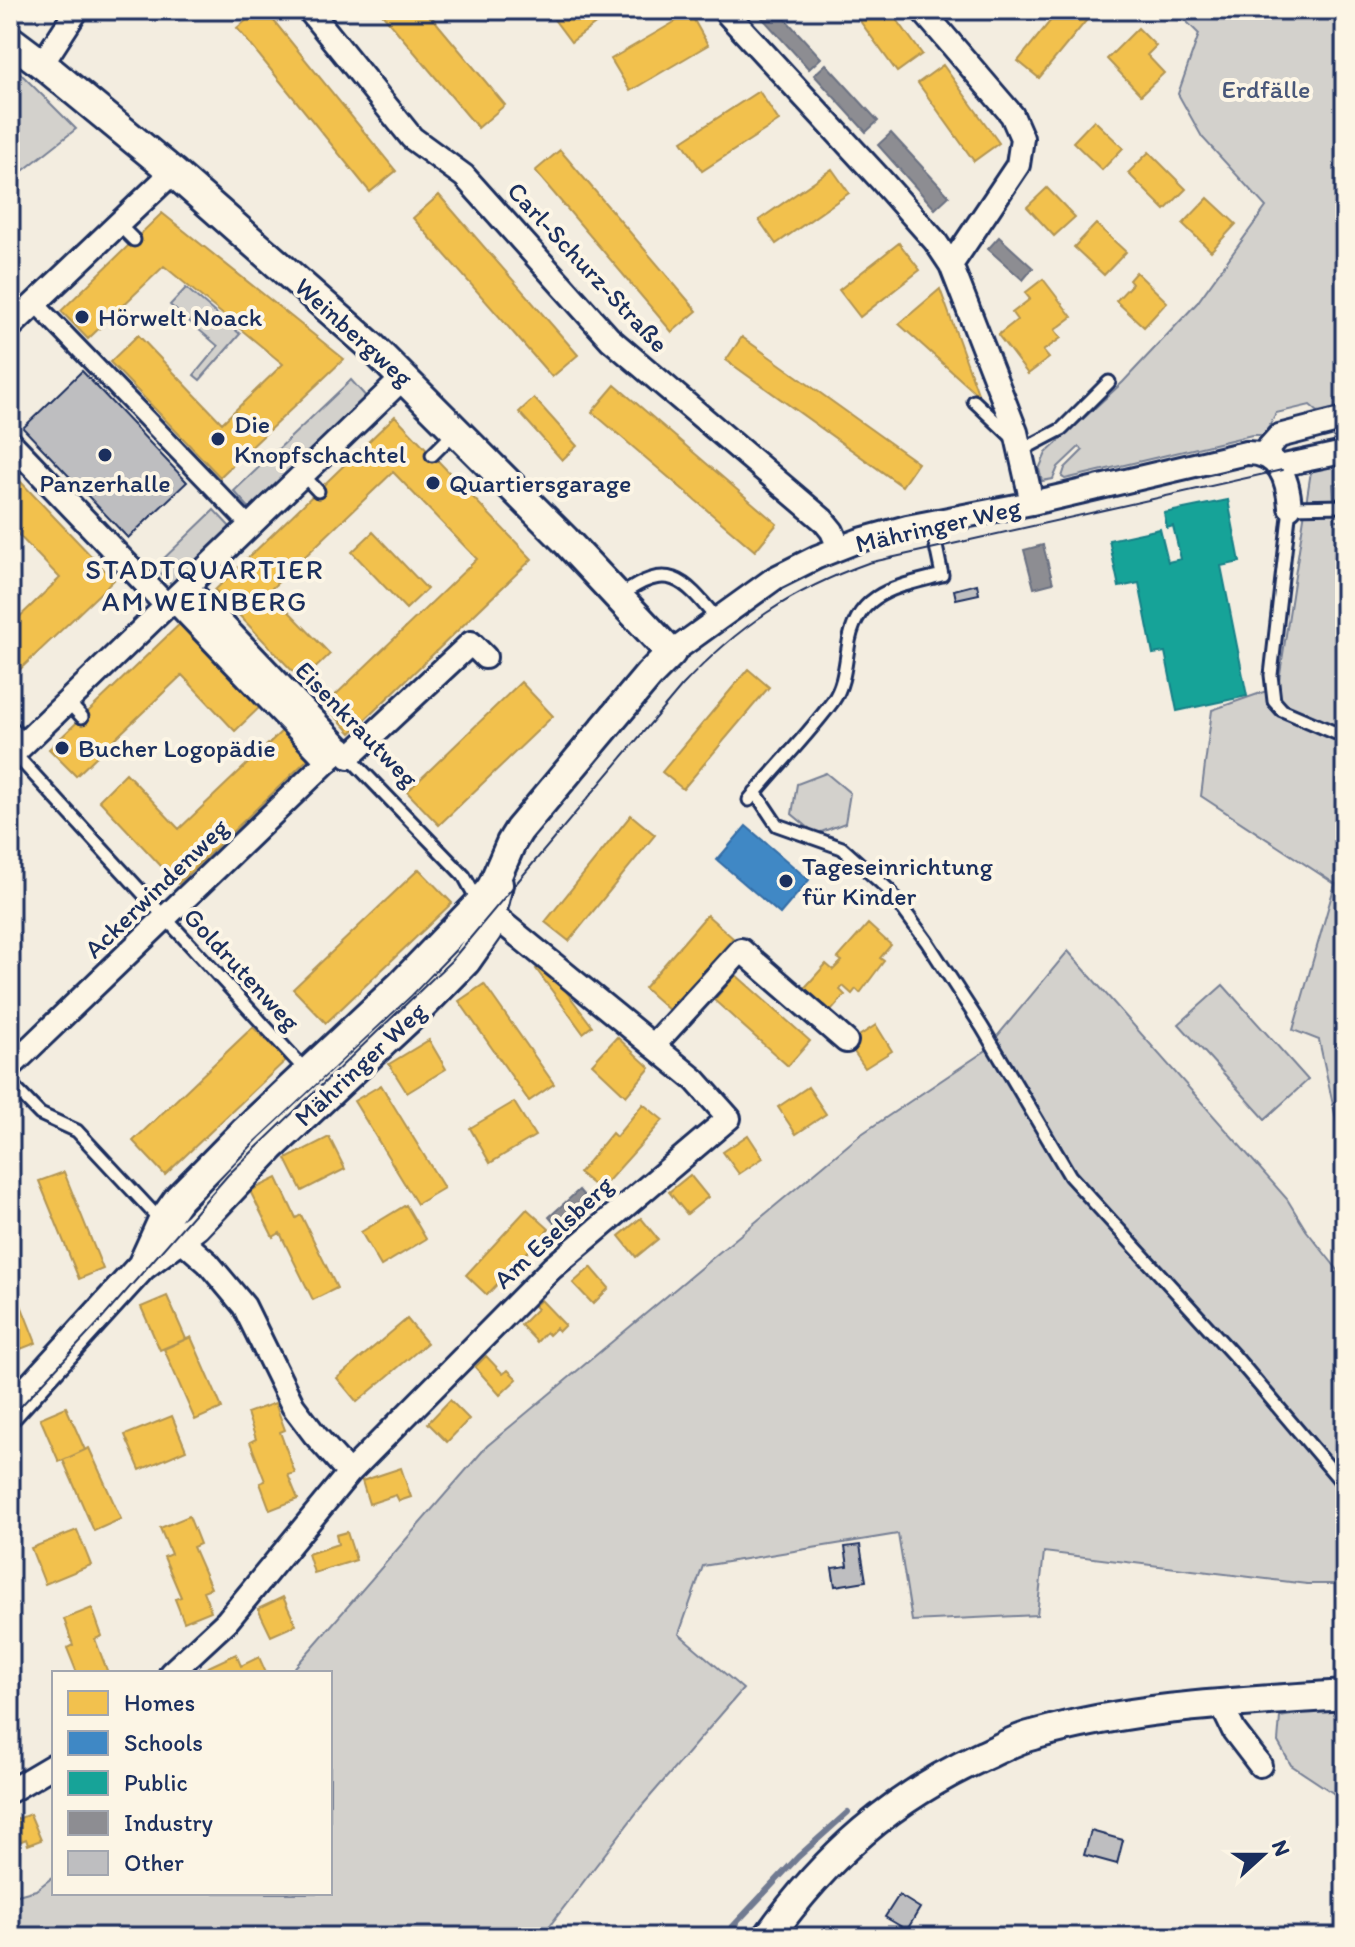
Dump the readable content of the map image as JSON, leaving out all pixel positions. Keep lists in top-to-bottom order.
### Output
{
  "streets": {
    "street": [
      "Carl-Schurz-Straße",
      "Weinbergweg",
      "Mähringer Weg",
      "Eisenkrautweg",
      "Ackerwindenweg",
      "Am Eselsberg"
    ],
    "lane": ["Goldrutenweg"]
  },
  "crossings": [
    ["Carl-Schurz-Straße", "Mähringer Weg"],
    ["Weinbergweg", "Mähringer Weg"],
    ["Mähringer Weg", "Eisenkrautweg"],
    ["Mähringer Weg", "Goldrutenweg"],
    ["Mähringer Weg", "Am Eselsberg"],
    ["Eisenkrautweg", "Ackerwindenweg"],
    ["Eisenkrautweg", "Am Eselsberg"],
    ["Ackerwindenweg", "Goldrutenweg"]
  ],
  "districts": ["STADTQUARTIER AM WEINBERG"],
  "parks": ["Erdfälle"],
  "places": [
    "Hörwelt Noack",
    "Die Knopfschachtel",
    "Panzerhalle",
    "Quartiersgarage",
    "Bucher Logopädie",
    "Tageseinrichtung für Kinder"
  ],
  "legend": [
    "Homes",
    "Schools",
    "Public",
    "Industry",
    "Other"
  ],
  "north": "right"
}
